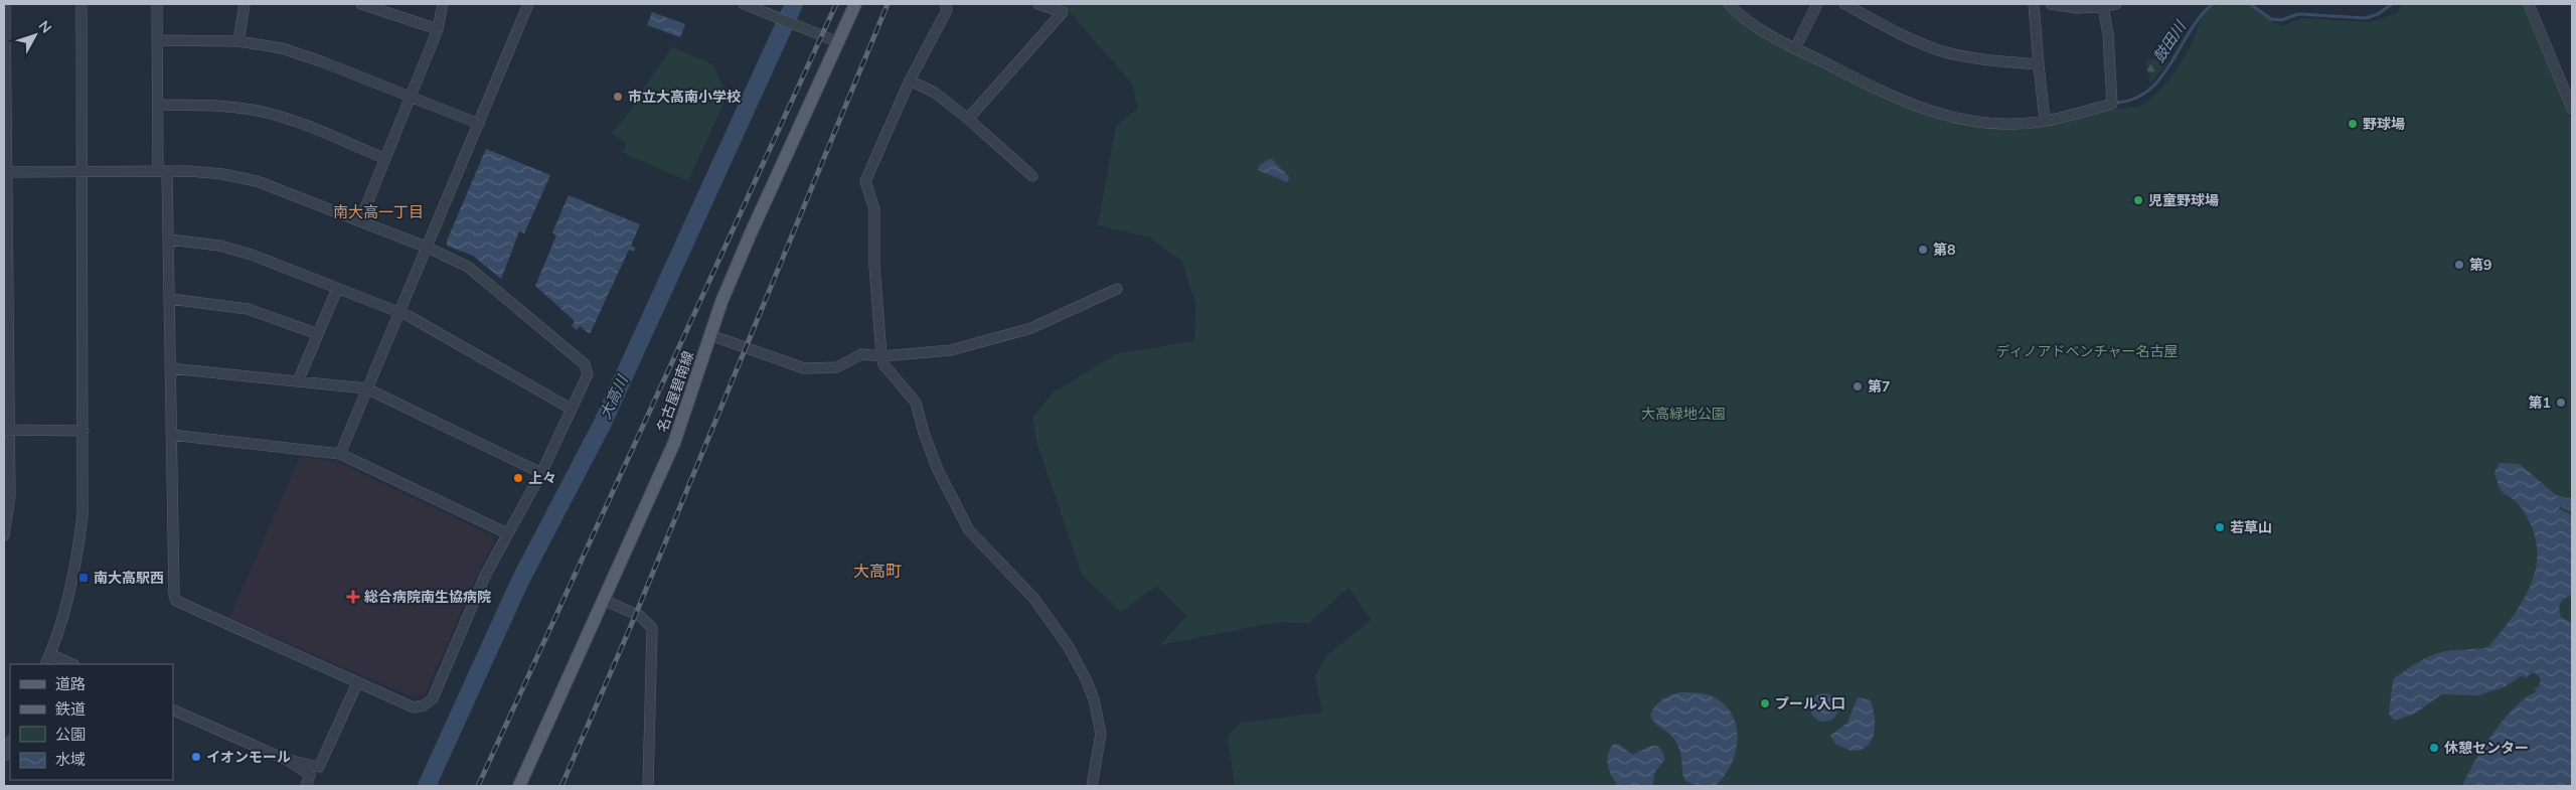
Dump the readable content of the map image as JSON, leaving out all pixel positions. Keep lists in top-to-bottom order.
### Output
{
  "streets": {
    "main road": ["名古屋碧南線"]
  },
  "districts": ["南大高一丁目", "大高町"],
  "water": ["鼓田川", "大高川"],
  "parks": ["ディノアドベンチャー名古屋", "大高緑地公園"],
  "places": {
    "other": [
      "市立大高南小学校",
      "野球場",
      "児童野球場",
      "第8",
      "第9",
      "第7",
      "第1",
      "上々",
      "若草山",
      "プール入口",
      "休憩センター",
      "イオンモール"
    ],
    "transit": ["南大高駅西"],
    "health": ["総合病院南生協病院"]
  },
  "legend": [
    "道路",
    "鉄道",
    "公園",
    "水域"
  ],
  "north": "top right"
}
